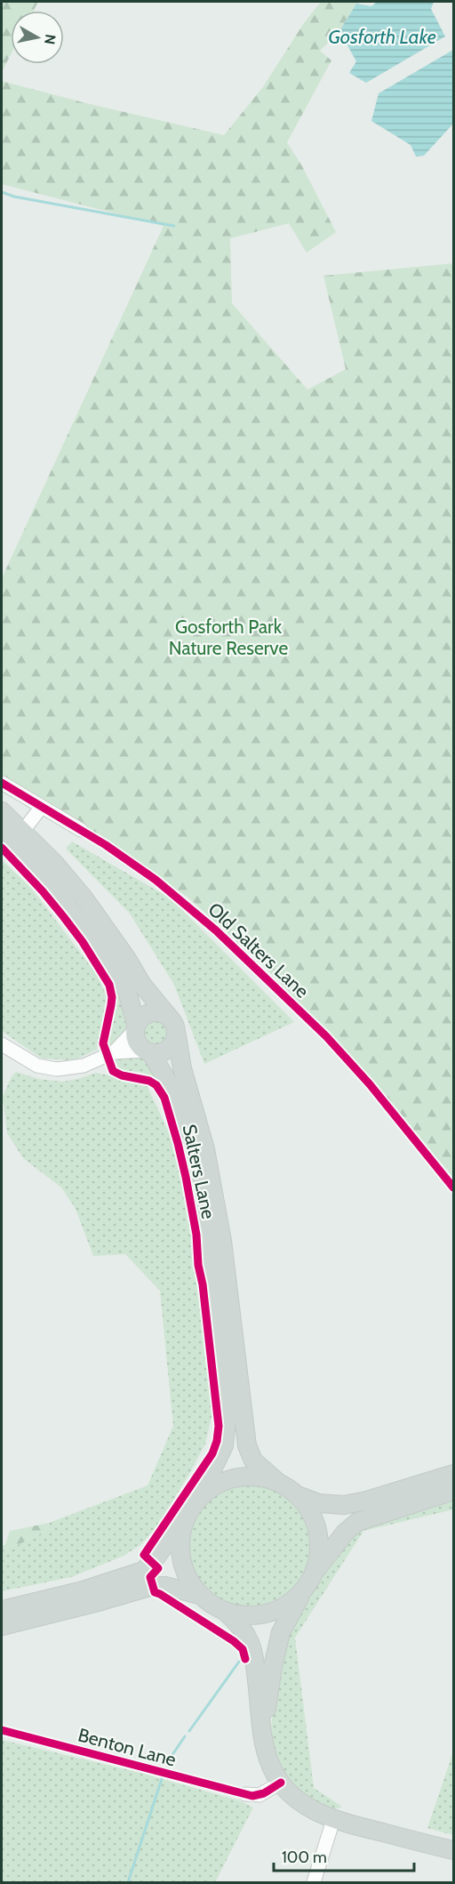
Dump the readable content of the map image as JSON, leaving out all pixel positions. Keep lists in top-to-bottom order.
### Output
{
  "streets": {
    "main road": ["Salters Lane"],
    "cycle path": ["Old Salters Lane", "Benton Lane"]
  },
  "water": ["Gosforth Lake"],
  "parks": ["Gosforth Park Nature Reserve"],
  "scale_bar": "100 m",
  "north": "right"
}
